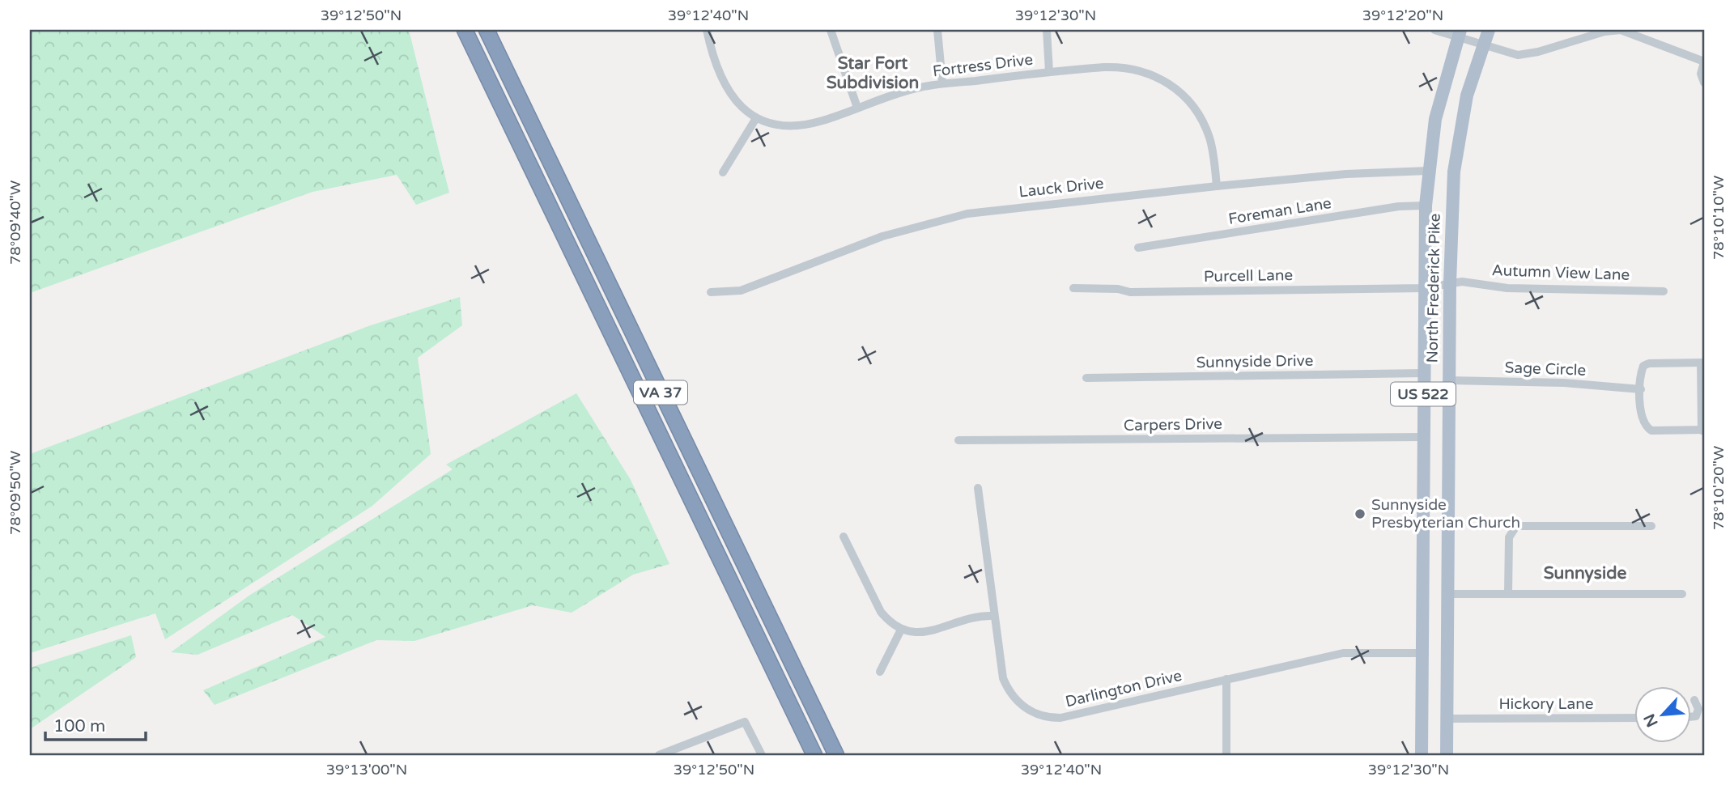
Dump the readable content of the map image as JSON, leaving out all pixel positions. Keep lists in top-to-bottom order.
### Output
{
  "streets": {
    "highway": ["VA 37"],
    "main road": ["North Frederick Pike", "US 522"],
    "street": [
      "Fortress Drive",
      "Lauck Drive",
      "Foreman Lane",
      "Autumn View Lane",
      "Purcell Lane",
      "Sunnyside Drive",
      "Sage Circle",
      "Carpers Drive",
      "Darlington Drive",
      "Hickory Lane"
    ]
  },
  "crossings": [
    ["Fortress Drive", "Lauck Drive"],
    ["Lauck Drive", "North Frederick Pike"],
    ["Foreman Lane", "North Frederick Pike"],
    ["Autumn View Lane", "Purcell Lane"],
    ["Autumn View Lane", "North Frederick Pike"],
    ["Purcell Lane", "North Frederick Pike"],
    ["North Frederick Pike", "Sunnyside Drive"],
    ["North Frederick Pike", "Sage Circle"],
    ["North Frederick Pike", "Carpers Drive"],
    ["North Frederick Pike", "Darlington Drive"],
    ["North Frederick Pike", "Hickory Lane"]
  ],
  "districts": ["Star Fort Subdivision", "Sunnyside"],
  "places": ["Sunnyside Presbyterian Church"],
  "scale_bar": "100 m",
  "north": "bottom left",
  "coordinates": [
    "39°12'50\"N",
    "39°12'40\"N",
    "39°12'30\"N",
    "39°12'20\"N",
    "78°10'10\"W",
    "78°09'40\"W",
    "78°10'20\"W",
    "78°09'50\"W",
    "39°13'00\"N"
  ]
}
